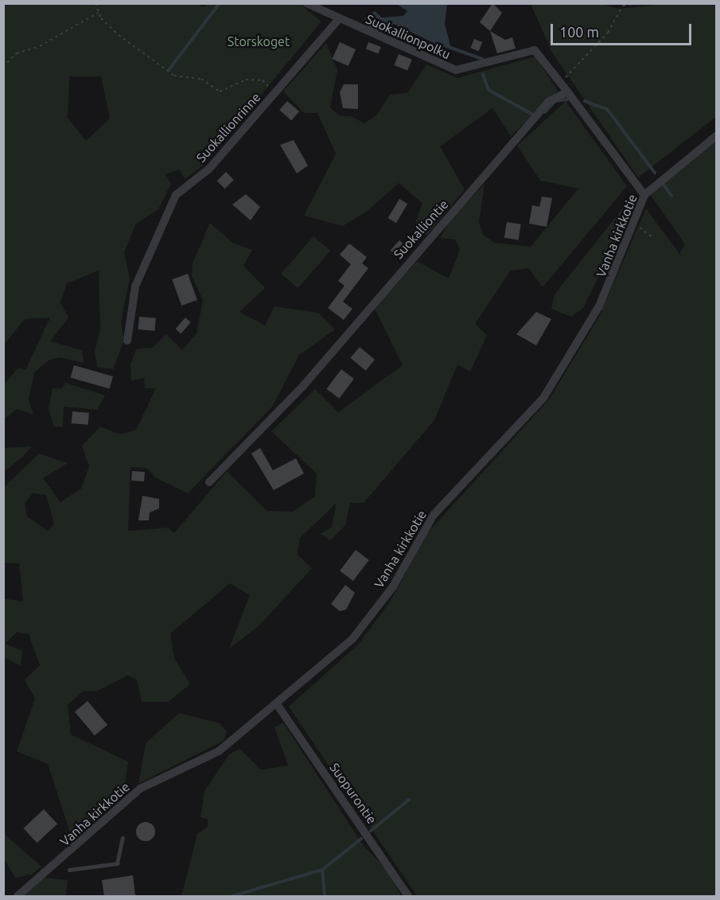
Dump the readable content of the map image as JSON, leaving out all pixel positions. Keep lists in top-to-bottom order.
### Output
{
  "streets": {
    "street": [
      "Suokallionpolku",
      "Suokallionrinne",
      "Suokalliontie",
      "Vanha kirkkotie",
      "Suopurontie"
    ]
  },
  "crossings": [
    ["Suokallionpolku", "Suokallionrinne"],
    ["Suokallionpolku", "Suokalliontie"],
    ["Vanha kirkkotie", "Suopurontie"]
  ],
  "parks": ["Storskoget"],
  "scale_bar": "100 m"
}
